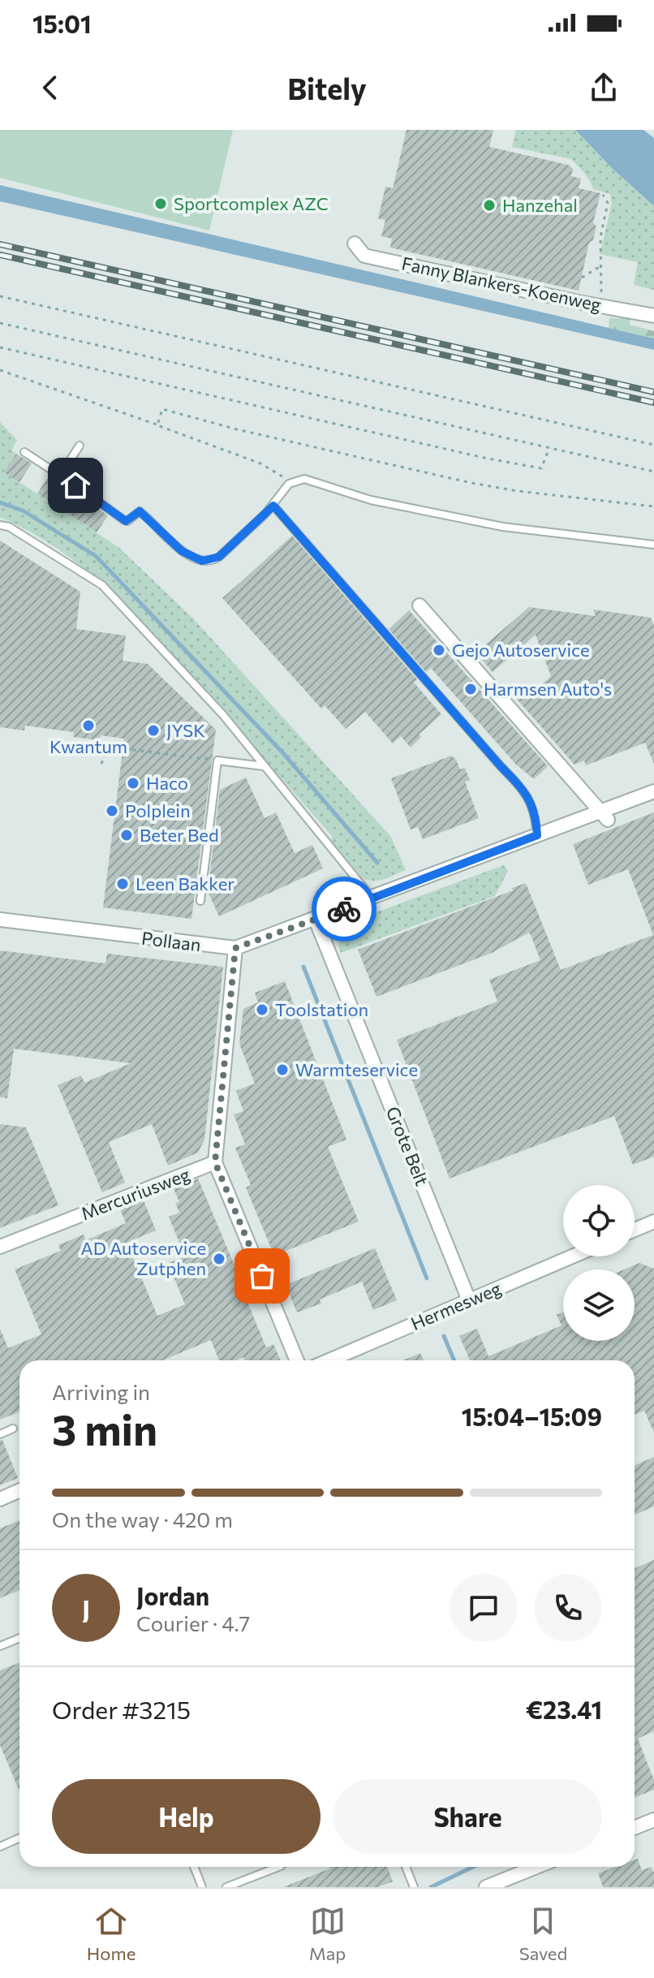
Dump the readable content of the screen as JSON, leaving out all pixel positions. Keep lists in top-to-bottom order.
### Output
{
  "streets": {
    "street": [
      "Fanny Blankers-Koenweg",
      "Pollaan",
      "Grote Belt",
      "Mercuriusweg",
      "Hermesweg"
    ]
  },
  "crossings": [
    ["Pollaan", "Grote Belt"],
    ["Grote Belt", "Hermesweg"]
  ],
  "places": [
    "Sportcomplex AZC",
    "Hanzehal",
    "Gejo Autoservice",
    "Harmsen Auto's",
    "Kwantum",
    "JYSK",
    "Haco",
    "Polplein",
    "Beter Bed",
    "Leen Bakker",
    "Toolstation",
    "Warmteservice",
    "AD Autoservice Zutphen"
  ],
  "page": {
    "status": "15:01",
    "header": "Bitely",
    "heading": ["3 min", "Arriving in", "15:04–15:09"],
    "panel": [
      "Jordan",
      "Courier · 4.7",
      "Order #3215",
      "€23.41"
    ],
    "bar": "On the way · 420 m",
    "round": "J",
    "buttons": ["Help", "Share"],
    "tabs": ["Home", "Map", "Saved"]
  }
}
